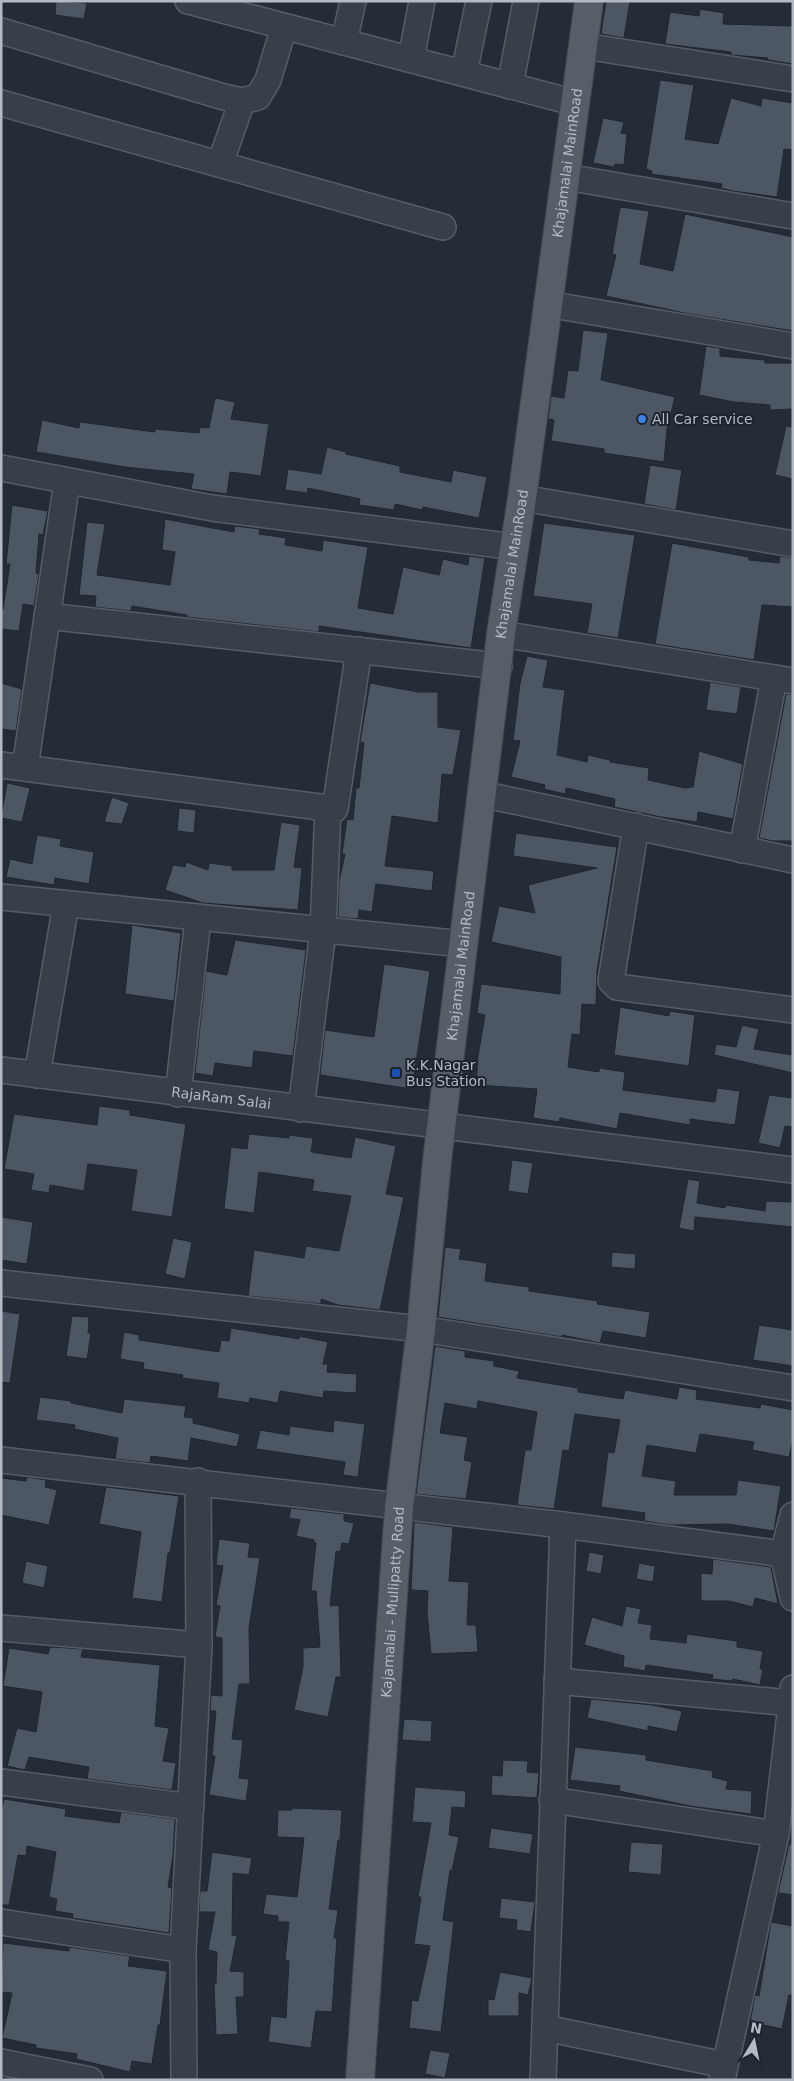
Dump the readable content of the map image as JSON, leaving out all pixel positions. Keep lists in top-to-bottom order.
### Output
{
  "streets": {
    "main road": ["Khajamalai MainRoad", "Kajamalai - Mullipatty Road"],
    "street": ["RajaRam Salai"]
  },
  "crossings": [
    ["Khajamalai MainRoad", "RajaRam Salai"],
    ["Khajamalai MainRoad", "Kajamalai - Mullipatty Road"],
    ["RajaRam Salai", "Kajamalai - Mullipatty Road"]
  ],
  "places": {
    "other": ["All Car service"],
    "transit": ["K.K.Nagar Bus Station"]
  },
  "north": "top"
}
